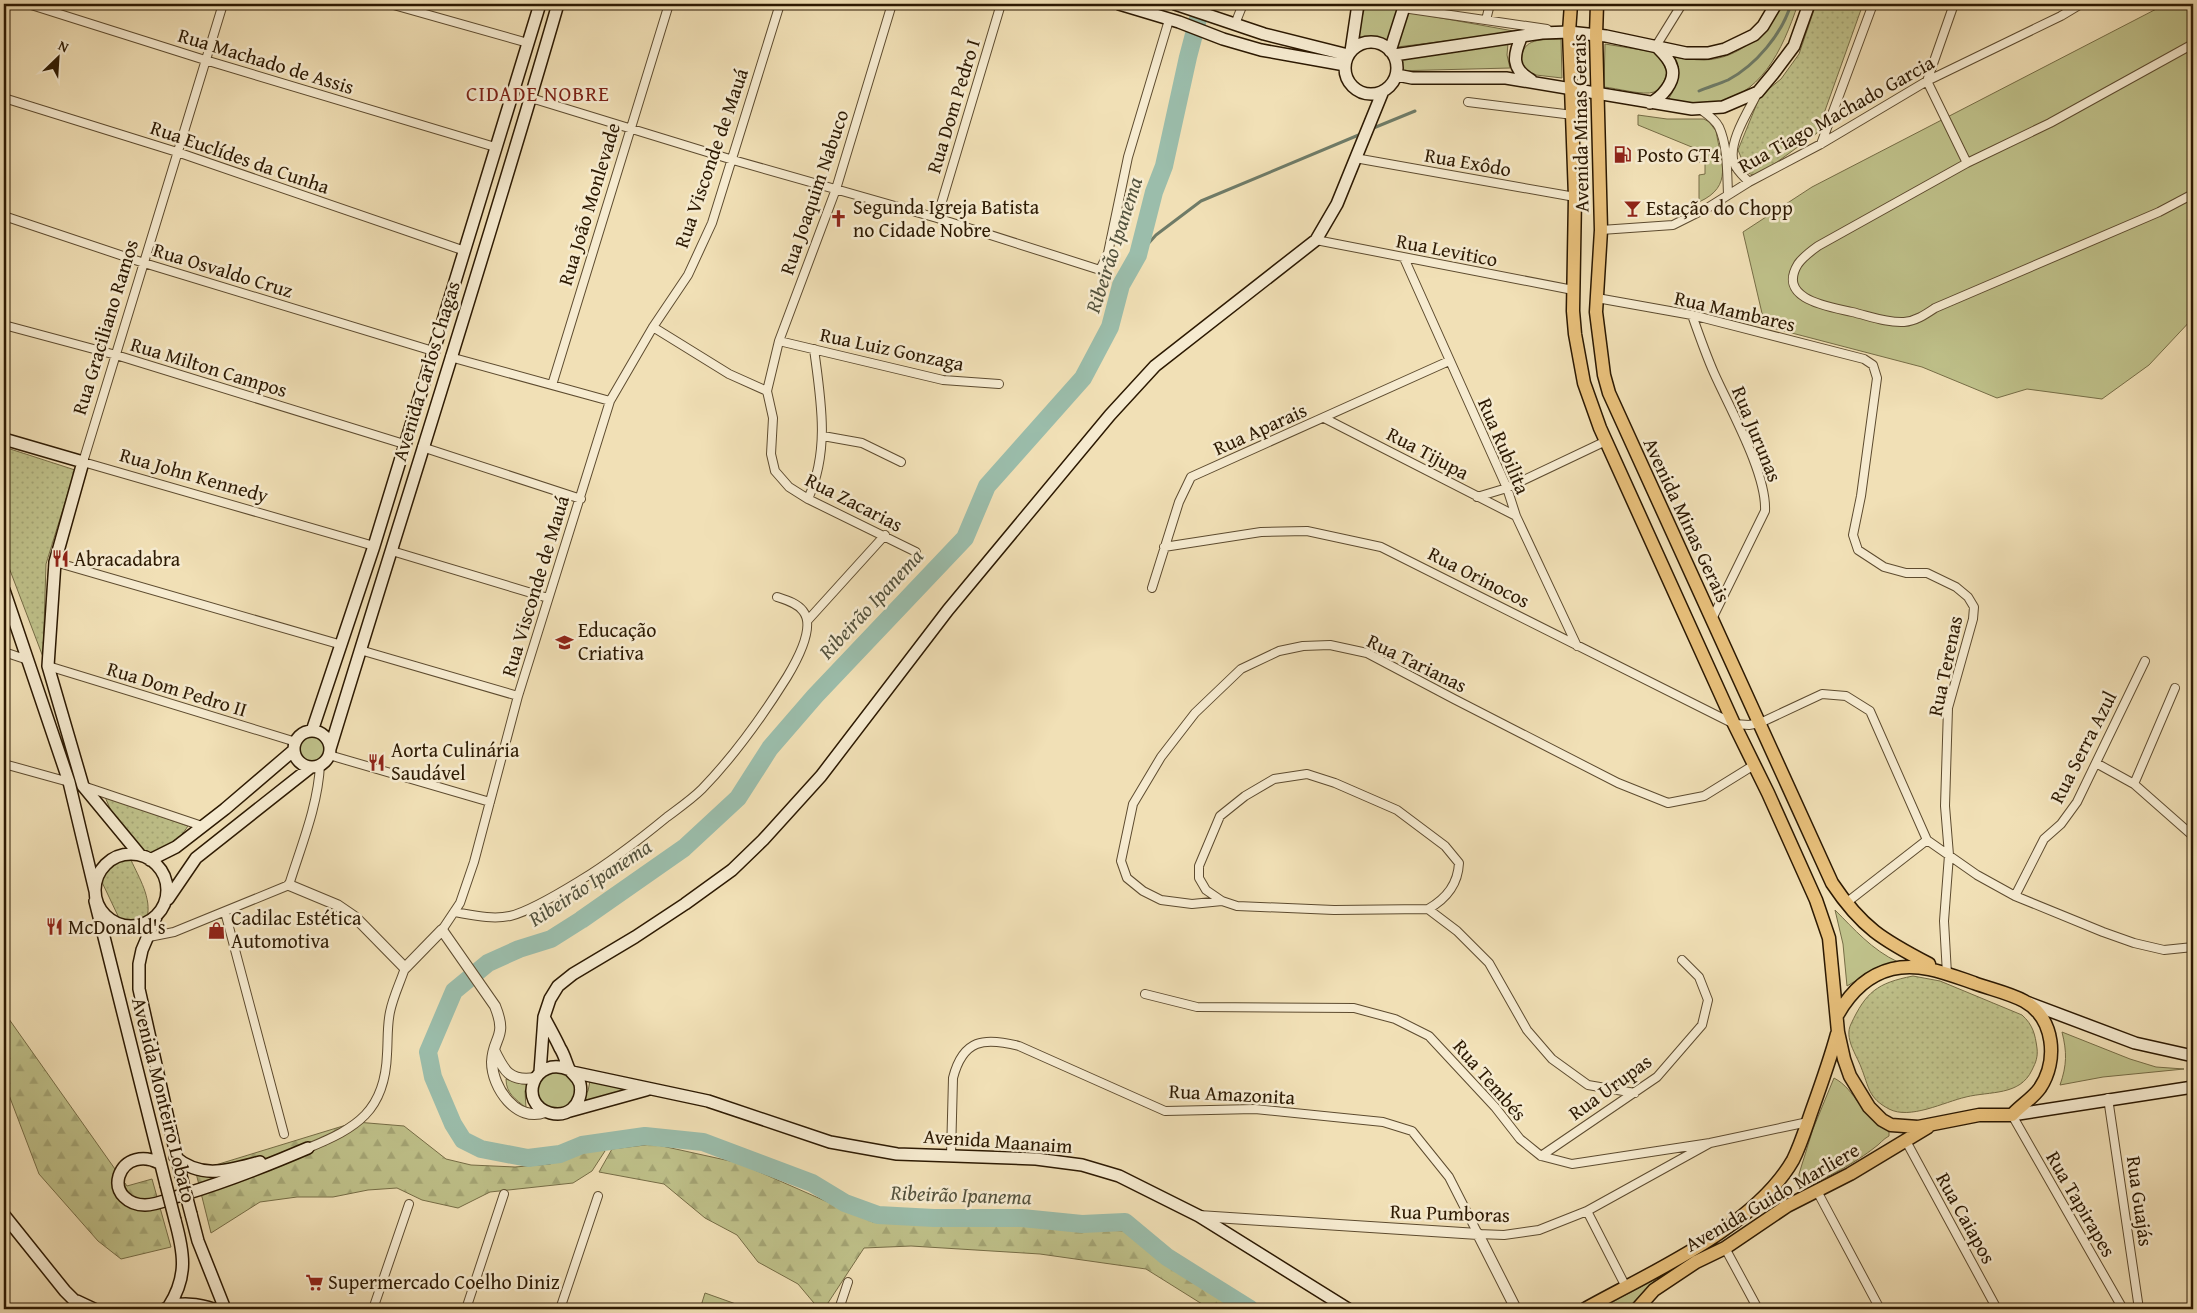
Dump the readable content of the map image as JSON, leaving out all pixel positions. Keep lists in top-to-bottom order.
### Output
{
  "streets": {
    "main road": [
      "Avenida Minas Gerais",
      "Rua Graciliano Ramos",
      "Avenida Carlos Chagas",
      "Rua John Kennedy",
      "Avenida Monteiro Lobato",
      "Avenida Maanaim",
      "Avenida Guido Marliere"
    ],
    "street": [
      "Rua Machado de Assis",
      "Rua Dom Pedro I",
      "Rua Tiago Machado Garcia",
      "Rua Euclídes da Cunha",
      "Rua Visconde de Mauá",
      "Rua Exôdo",
      "Rua Joaquim Nabuco",
      "Rua João Monlevade",
      "Rua Levitico",
      "Rua Osvaldo Cruz",
      "Rua Mambares",
      "Rua Luiz Gonzaga",
      "Rua Milton Campos",
      "Rua Aparais",
      "Rua Jurunas",
      "Rua Rubilita",
      "Rua Tijupa",
      "Rua Zacarias",
      "Rua Orinocos",
      "Rua Tarianas",
      "Rua Terenas",
      "Rua Dom Pedro II",
      "Rua Serra Azul",
      "Rua Tembés",
      "Rua Urupas",
      "Rua Amazonita",
      "Rua Guajás",
      "Rua Tapirapes",
      "Rua Pumboras",
      "Rua Caiapos"
    ]
  },
  "crossings": [
    ["Rua Machado de Assis", "Rua Graciliano Ramos"],
    ["Rua Machado de Assis", "Avenida Carlos Chagas"],
    ["Rua Tiago Machado Garcia", "Avenida Minas Gerais"],
    ["Avenida Minas Gerais", "Rua Exôdo"],
    ["Avenida Minas Gerais", "Rua Levitico"],
    ["Avenida Minas Gerais", "Rua Mambares"],
    ["Avenida Minas Gerais", "Rua Jurunas"],
    ["Avenida Minas Gerais", "Rua Orinocos"],
    ["Avenida Minas Gerais", "Rua Tarianas"],
    ["Avenida Minas Gerais", "Rua Terenas"],
    ["Avenida Minas Gerais", "Avenida Guido Marliere"],
    ["Rua Euclídes da Cunha", "Rua Graciliano Ramos"],
    ["Rua Euclídes da Cunha", "Avenida Carlos Chagas"],
    ["Rua Joaquim Nabuco", "Rua Luiz Gonzaga"],
    ["Rua Joaquim Nabuco", "Rua Zacarias"],
    ["Rua Levitico", "Rua Rubilita"],
    ["Rua Osvaldo Cruz", "Rua Graciliano Ramos"],
    ["Rua Osvaldo Cruz", "Avenida Carlos Chagas"],
    ["Rua Mambares", "Rua Jurunas"],
    ["Rua Mambares", "Rua Terenas"],
    ["Rua Graciliano Ramos", "Rua Milton Campos"],
    ["Rua Graciliano Ramos", "Rua John Kennedy"],
    ["Rua Graciliano Ramos", "Rua Dom Pedro II"],
    ["Rua Milton Campos", "Avenida Carlos Chagas"],
    ["Avenida Carlos Chagas", "Rua John Kennedy"],
    ["Avenida Carlos Chagas", "Rua Dom Pedro II"],
    ["Rua Aparais", "Rua Rubilita"],
    ["Rua Aparais", "Rua Tijupa"],
    ["Rua Aparais", "Rua Orinocos"],
    ["Rua Rubilita", "Rua Tijupa"],
    ["Rua Rubilita", "Rua Orinocos"],
    ["Rua Tembés", "Rua Urupas"],
    ["Rua Tembés", "Avenida Guido Marliere"],
    ["Rua Tembés", "Rua Pumboras"],
    ["Rua Amazonita", "Avenida Maanaim"],
    ["Rua Amazonita", "Rua Pumboras"],
    ["Avenida Maanaim", "Rua Pumboras"],
    ["Avenida Guido Marliere", "Rua Caiapos"]
  ],
  "districts": ["CIDADE NOBRE"],
  "water": ["Ribeirão Ipanema"],
  "places": {
    "fuel station": ["Posto GT4"],
    "bar": ["Estação do Chopp"],
    "church": ["Segunda Igreja Batista no Cidade Nobre"],
    "restaurant": ["Abracadabra", "Aorta Culinária Saudável", "McDonald's"],
    "school or university": ["Educação Criativa"],
    "shop": ["Cadilac Estética Automotiva"],
    "supermarket": ["Supermercado Coelho Diniz"]
  },
  "north": "top right"
}
